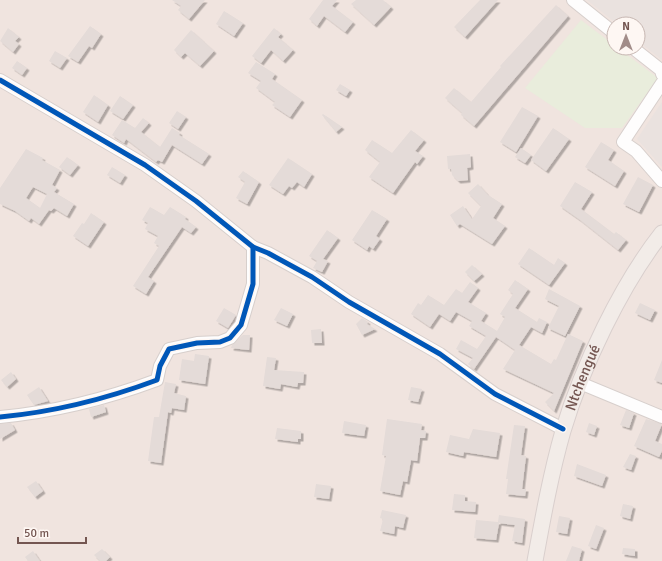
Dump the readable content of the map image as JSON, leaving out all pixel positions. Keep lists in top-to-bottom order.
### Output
{
  "streets": {
    "main road": ["Ntchengué"]
  },
  "scale_bar": "50 m",
  "north": "top"
}
